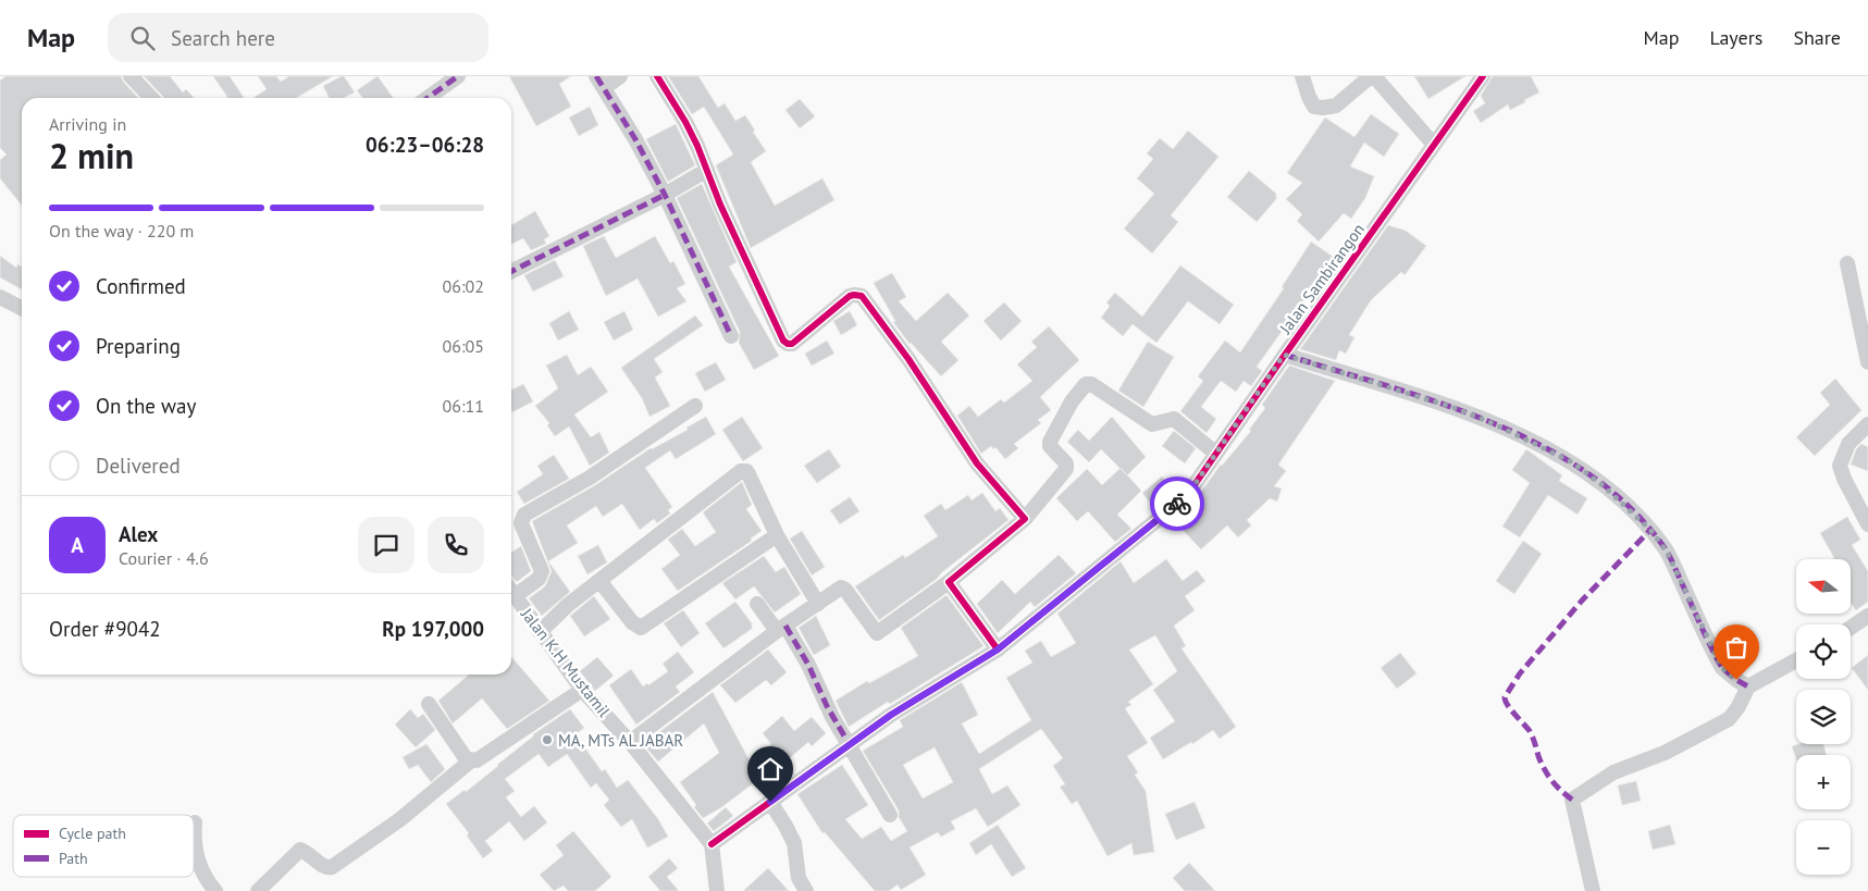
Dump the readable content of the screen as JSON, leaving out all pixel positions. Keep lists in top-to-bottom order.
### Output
{
  "streets": {
    "street": ["Jalan Sambirangon", "Jalan K.H Mustamil"]
  },
  "crossings": [
    ["Jalan Sambirangon", "Jalan K.H Mustamil"]
  ],
  "places": ["MA, MTs AL JABAR"],
  "legend": ["Cycle path", "Path"],
  "north": "left",
  "page": {
    "header": "Map",
    "search": "Search here",
    "nav": ["Map", "Layers", "Share"],
    "heading": ["2 min", "Arriving in", "06:23–06:28"],
    "panel": [
      "Alex",
      "Courier · 4.6",
      "Order #9042",
      "Rp 197,000"
    ],
    "bar": "On the way · 220 m",
    "list": [
      ["Confirmed", "06:02"],
      ["Preparing", "06:05"],
      ["On the way", "06:11"],
      "Delivered"
    ],
    "round": "A",
    "map_buttons": ["+", "−"]
  }
}
